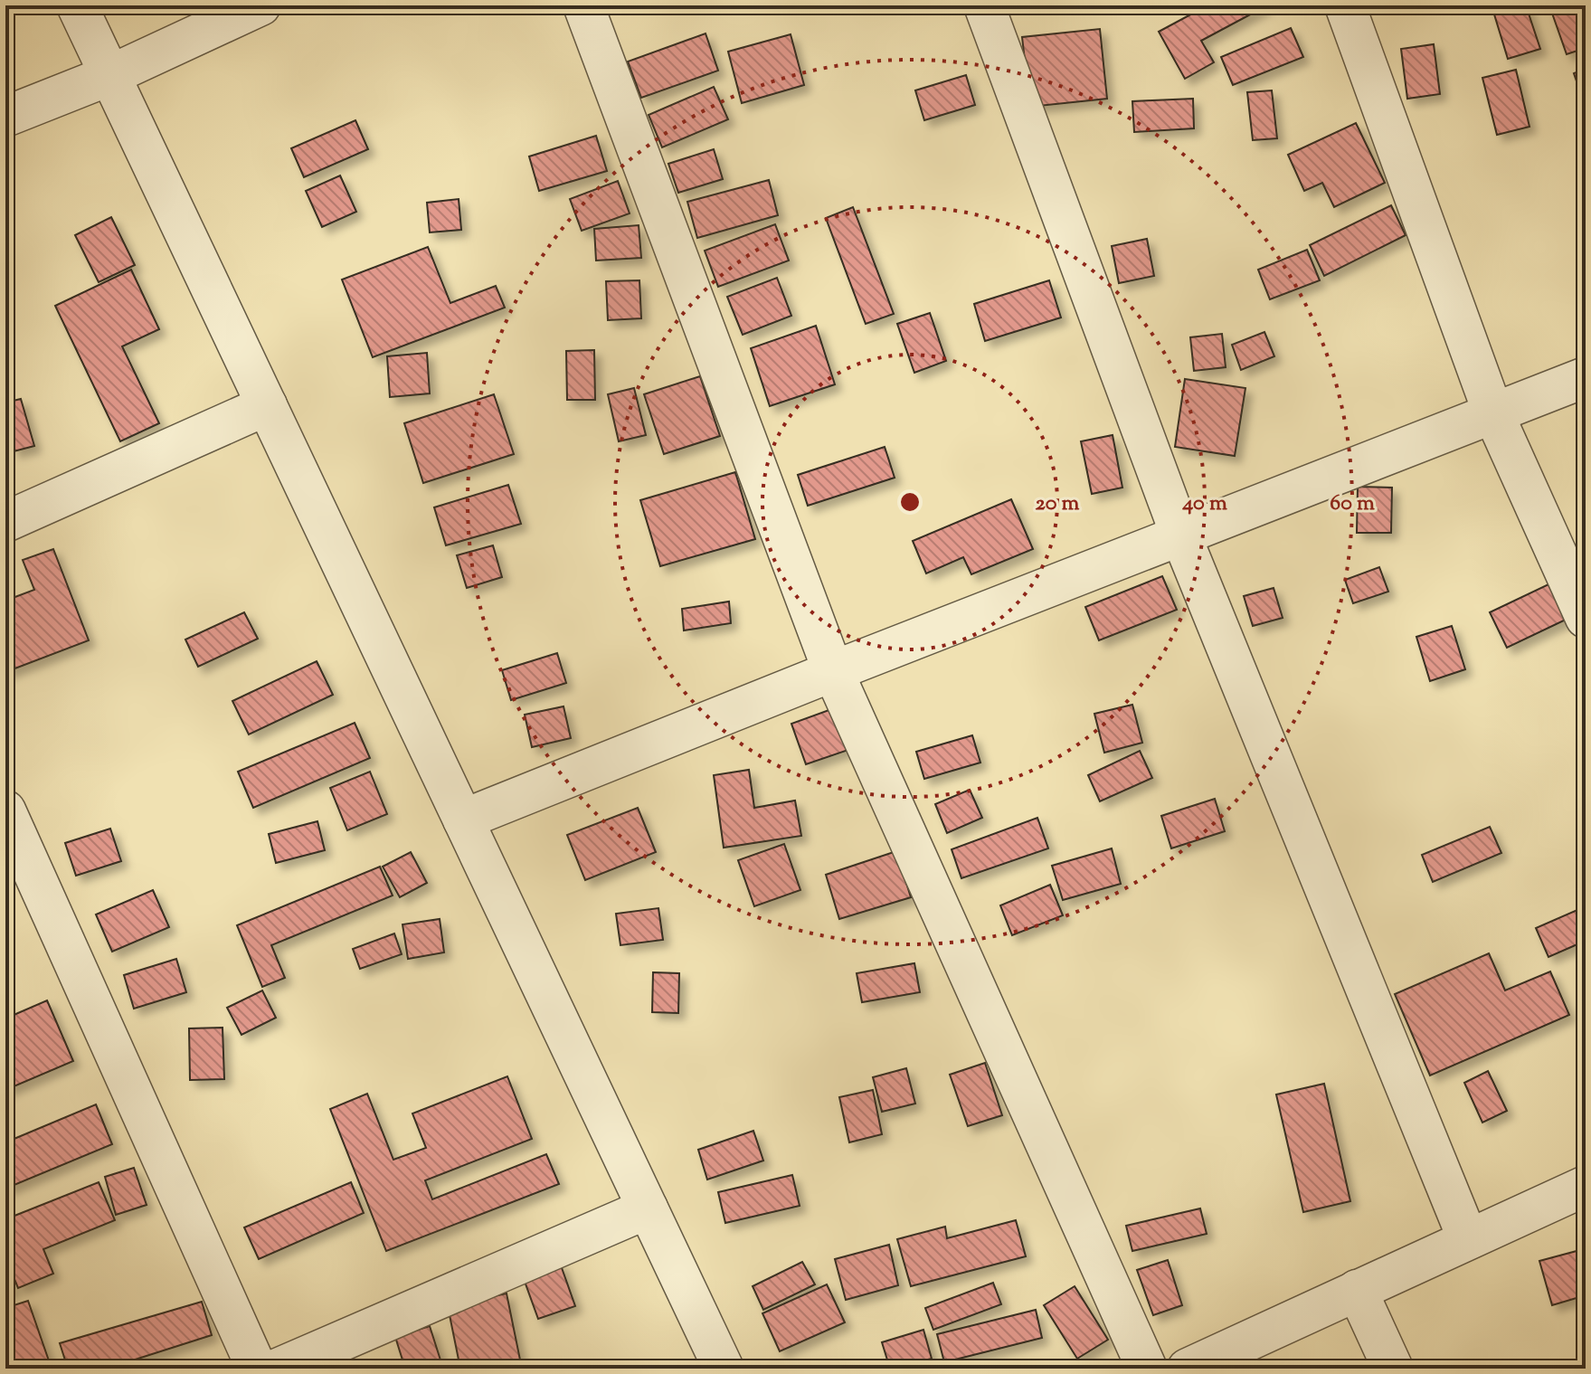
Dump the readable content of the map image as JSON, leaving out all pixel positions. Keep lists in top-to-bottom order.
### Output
{
  "rings": ["20 m", "40 m", "60 m"]
}
